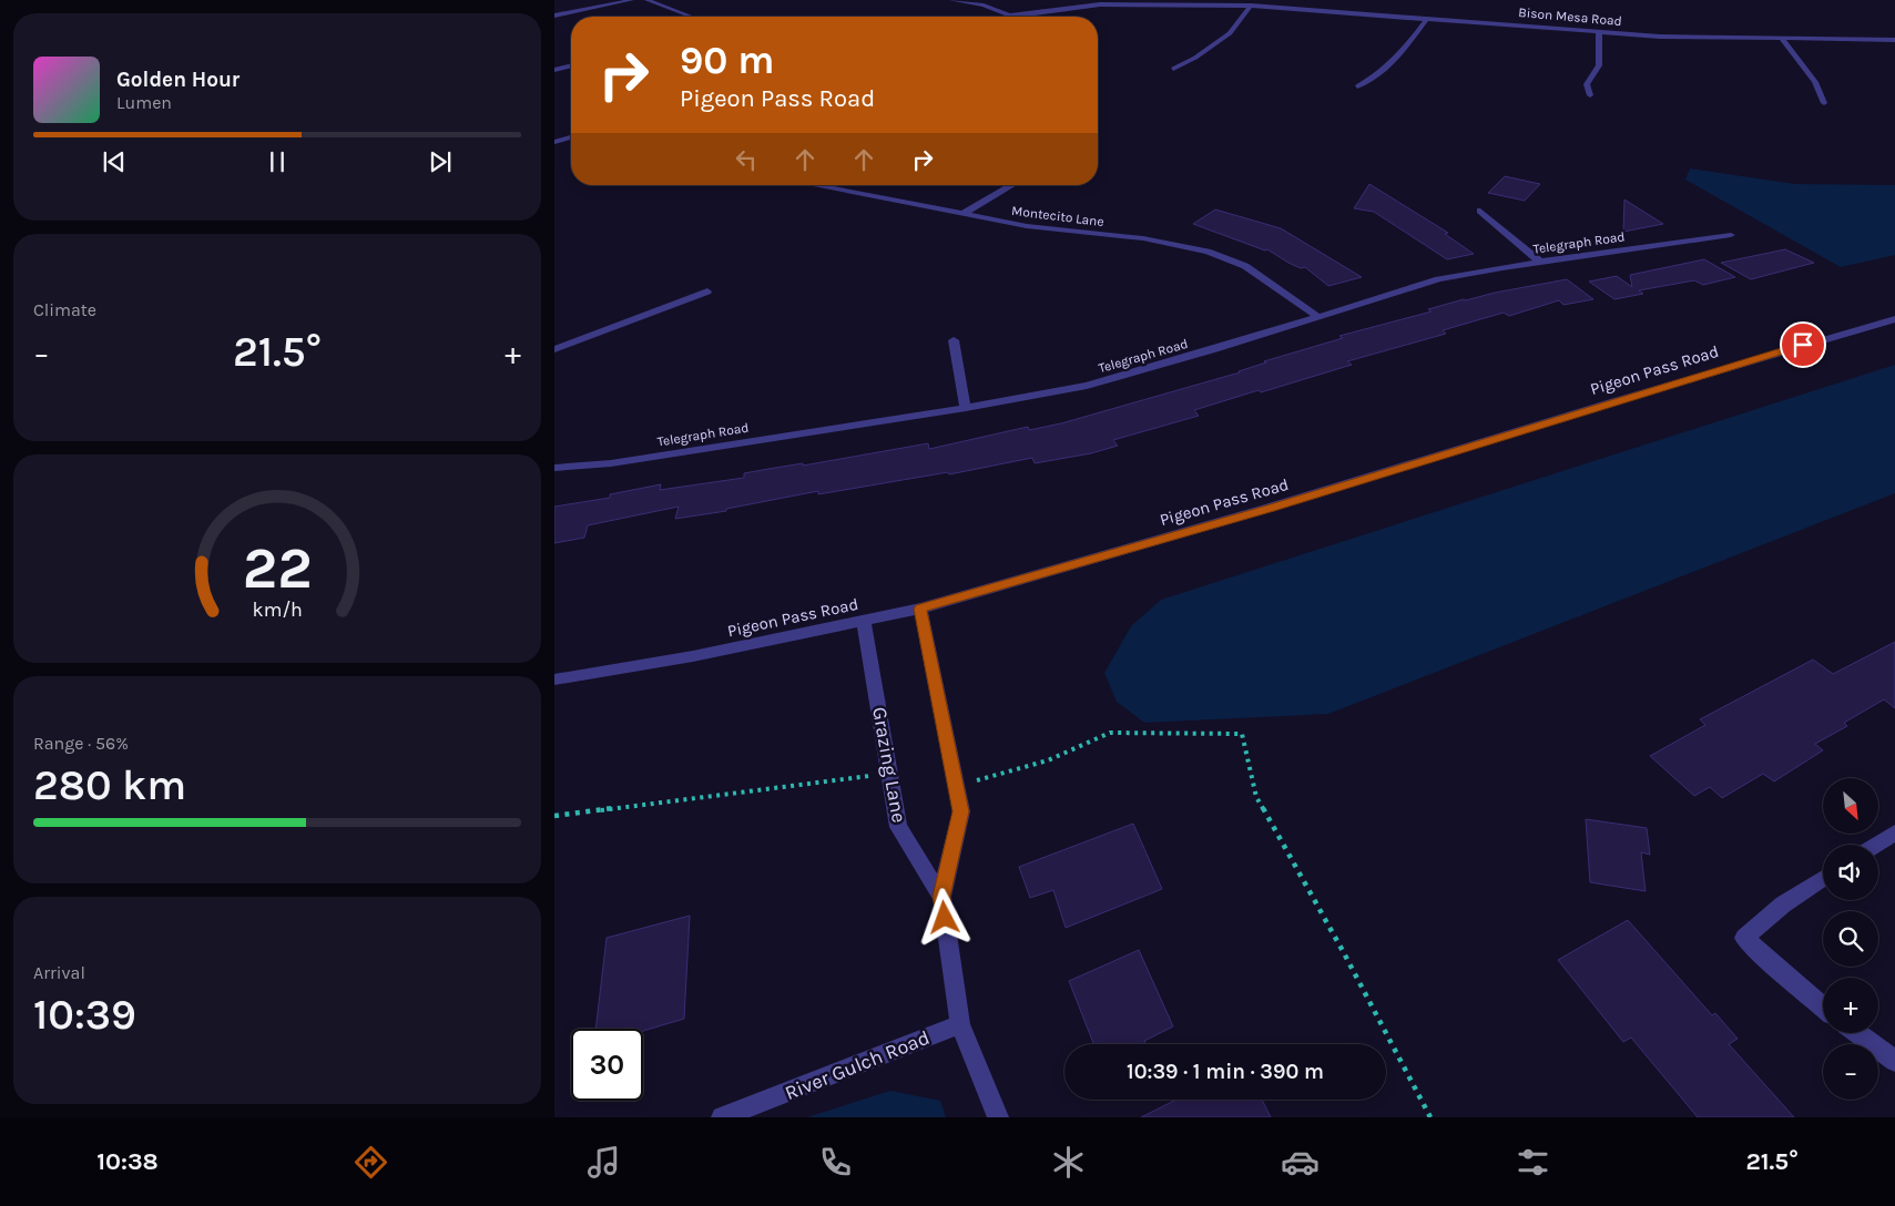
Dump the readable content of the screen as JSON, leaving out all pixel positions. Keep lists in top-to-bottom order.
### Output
{
  "streets": {
    "street": [
      "Bison Mesa Road",
      "Montecito Lane",
      "Telegraph Road",
      "Pigeon Pass Road",
      "Grazing Lane",
      "River Gulch Road"
    ]
  },
  "crossings": [
    ["Montecito Lane", "Telegraph Road"],
    ["Pigeon Pass Road", "Grazing Lane"],
    ["Grazing Lane", "River Gulch Road"]
  ],
  "north": "bottom right",
  "page": {
    "turn": ["90 m", "Pigeon Pass Road"],
    "song": ["Golden Hour", "Lumen"],
    "tile": [
      "Climate",
      ["Range · 56%", "280 km"],
      ["Arrival", "10:39"]
    ],
    "heat": ["−", "21.5°", "+"],
    "map_buttons": ["+", "−"],
    "limit": "30",
    "trip": "10:39 · 1 min · 390 m",
    "tabs": ["10:38", "21.5°"],
    "gauge": ["22", "km/h"]
  }
}
